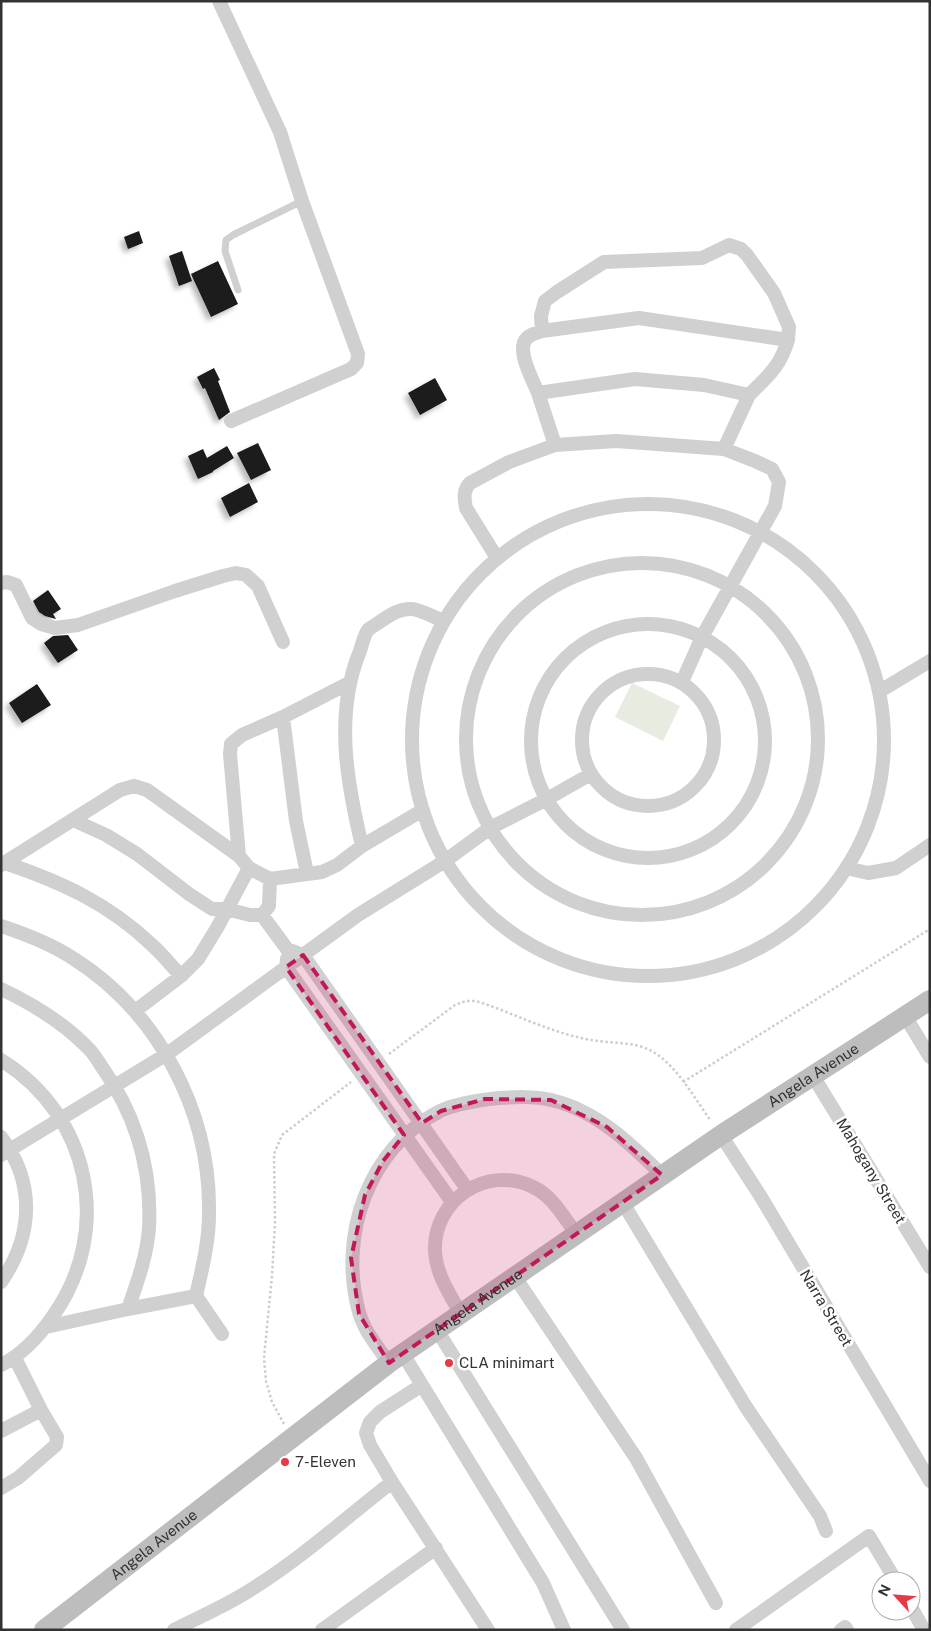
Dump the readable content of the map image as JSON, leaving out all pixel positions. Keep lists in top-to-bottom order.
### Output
{
  "streets": {
    "main road": ["Angela Avenue"],
    "street": ["Mahogany Street", "Narra Street"]
  },
  "crossings": [
    ["Angela Avenue", "Mahogany Street"],
    ["Angela Avenue", "Narra Street"]
  ],
  "places": ["CLA minimart", "7-Eleven"],
  "north": "top left"
}
